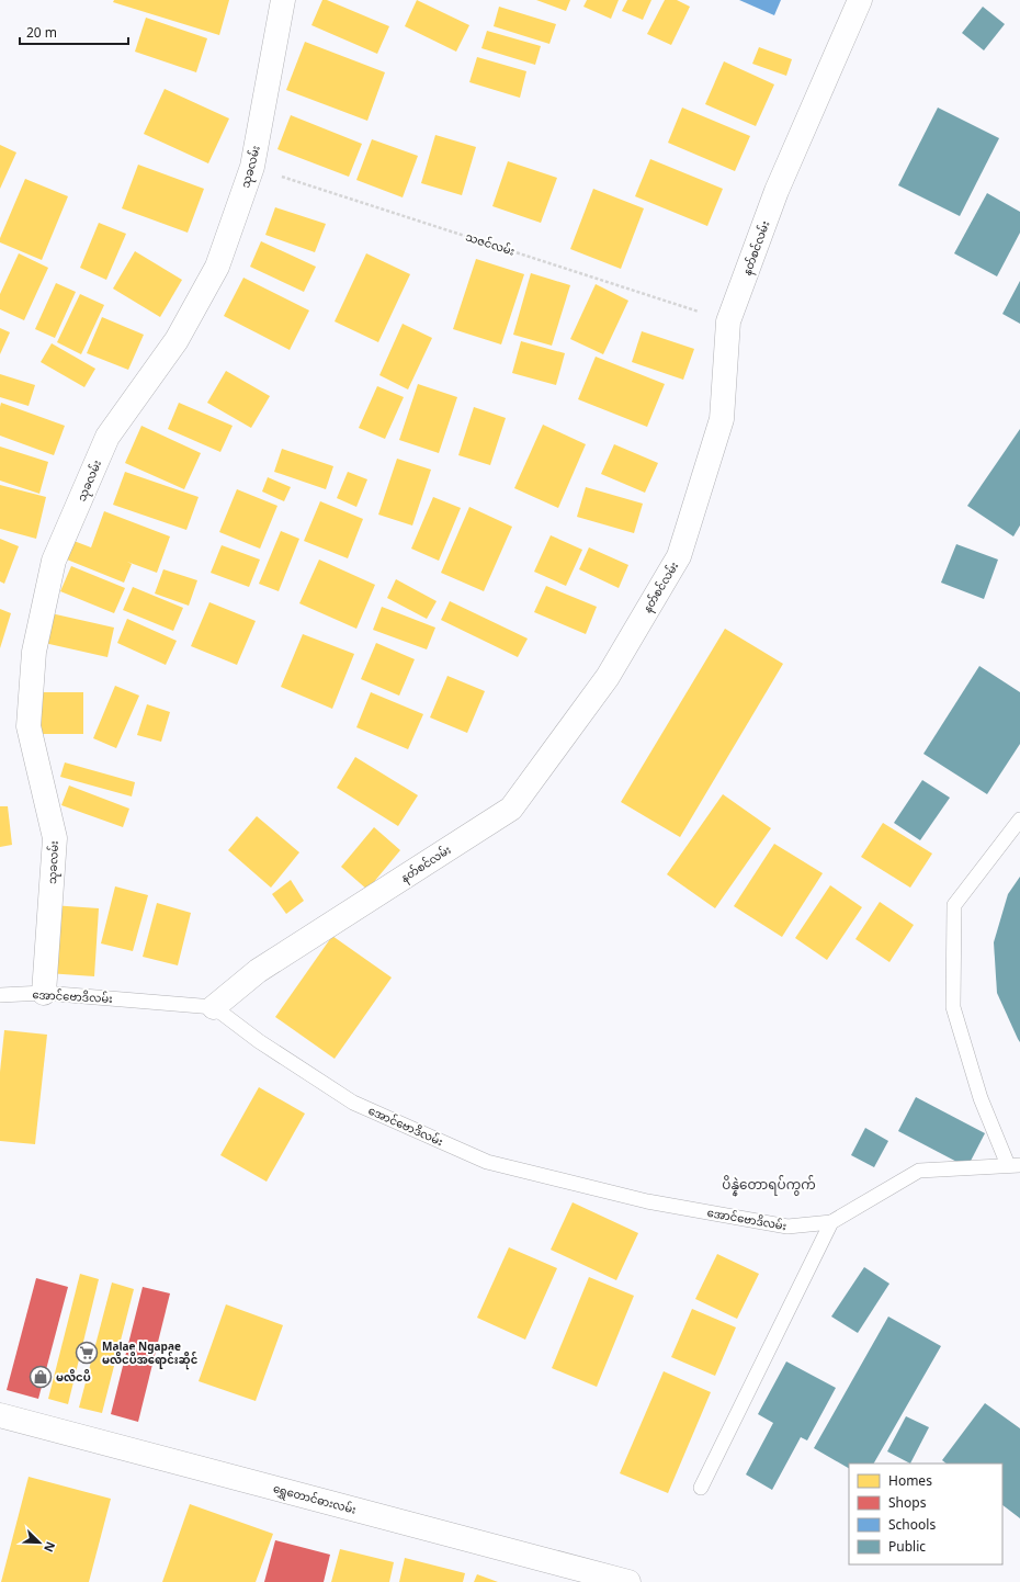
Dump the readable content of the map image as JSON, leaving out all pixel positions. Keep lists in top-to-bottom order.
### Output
{
  "streets": {
    "street": ["သုခလမ်း", "နတ်စင်လမ်း", "ရွှေတောင်ဓားလမ်း"],
    "lane": ["အောင်ဗောဒိလမ်း"],
    "path": ["သဇင်လမ်း"]
  },
  "crossings": [
    ["သုခလမ်း", "သဇင်လမ်း"],
    ["သုခလမ်း", "အောင်ဗောဒိလမ်း"],
    ["သဇင်လမ်း", "နတ်စင်လမ်း"],
    ["နတ်စင်လမ်း", "အောင်ဗောဒိလမ်း"]
  ],
  "districts": ["ပိန္နဲတောရပ်ကွက်"],
  "places": {
    "supermarket": ["Malae Ngapae မလိငပိအရောင်းဆိုင်"],
    "shop": ["မလိငပိ"]
  },
  "legend": [
    "Homes",
    "Shops",
    "Schools",
    "Public"
  ],
  "scale_bar": "20 m",
  "north": "bottom right"
}
